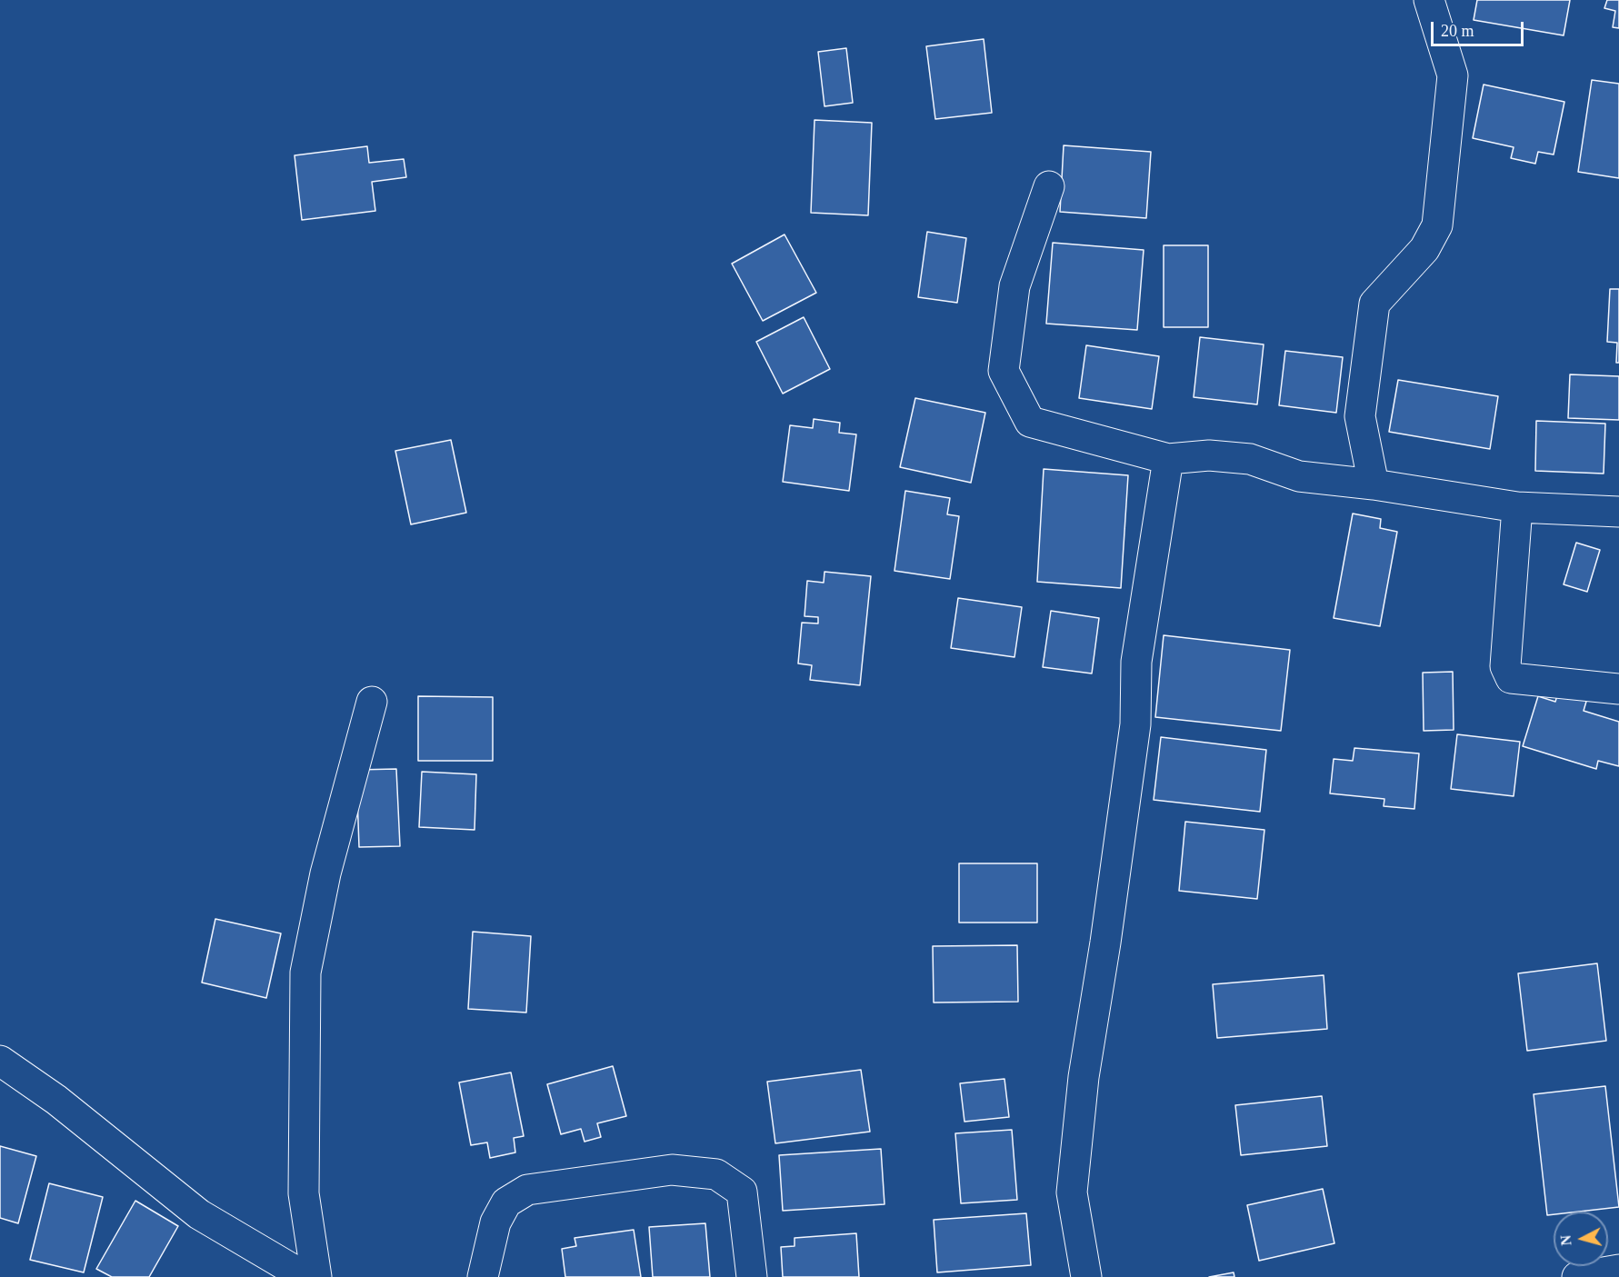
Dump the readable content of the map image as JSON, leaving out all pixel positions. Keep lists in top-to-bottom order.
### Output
{
  "scale_bar": "20 m",
  "north": "left"
}
